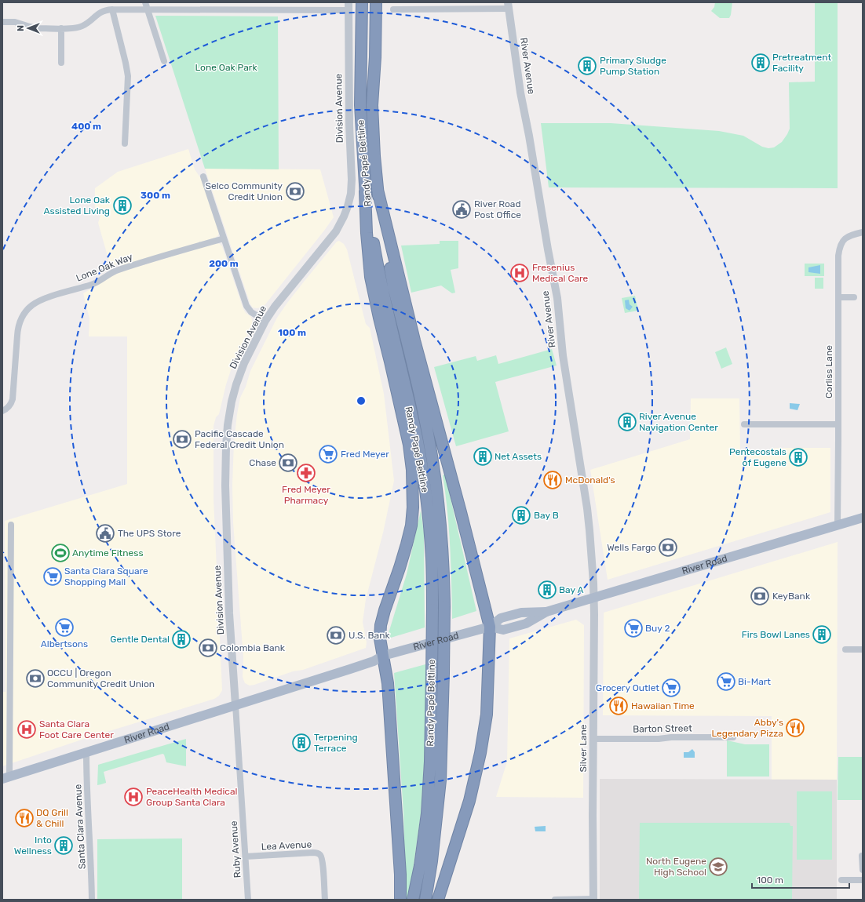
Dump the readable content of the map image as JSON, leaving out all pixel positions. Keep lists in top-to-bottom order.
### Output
{
  "streets": {
    "highway": ["Randy Papé Beltline"],
    "main road": ["River Road"],
    "street": [
      "River Avenue",
      "Division Avenue",
      "Lone Oak Way",
      "Corliss Lane",
      "Barton Street",
      "Silver Lane",
      "Santa Clara Avenue",
      "Lea Avenue",
      "Ruby Avenue"
    ]
  },
  "crossings": [
    ["River Avenue", "River Road"],
    ["River Avenue", "Silver Lane"],
    ["Division Avenue", "River Road"],
    ["Division Avenue", "Ruby Avenue"],
    ["Corliss Lane", "River Road"],
    ["River Road", "Silver Lane"],
    ["River Road", "Santa Clara Avenue"],
    ["River Road", "Ruby Avenue"],
    ["Barton Street", "Silver Lane"],
    ["Lea Avenue", "Ruby Avenue"]
  ],
  "parks": ["Lone Oak Park"],
  "places": {
    "building": [
      "Pretreatment Facility",
      "Primary Sludge Pump Station",
      "Lone Oak Assisted Living",
      "River Avenue Navigation Center",
      "Net Assets",
      "Pentecostals of Eugene",
      "Bay B",
      "Bay A",
      "Firs Bowl Lanes",
      "Gentle Dental",
      "Terpening Terrace",
      "Into Wellness"
    ],
    "bank": [
      "Selco Community Credit Union",
      "Pacific Cascade Federal Credit Union",
      "Chase",
      "Wells Fargo",
      "KeyBank",
      "U.S. Bank",
      "Colombia Bank",
      "OCCU | Oregon Community Credit Union"
    ],
    "public building": ["River Road Post Office", "The UPS Store"],
    "hospital": ["Fresenius Medical Care", "Santa Clara Foot Care Center", "PeaceHealth Medical Group Santa Clara"],
    "supermarket": [
      "Fred Meyer",
      "Santa Clara Square Shopping Mall",
      "Albertsons",
      "Buy 2",
      "Bi-Mart",
      "Grocery Outlet"
    ],
    "pharmacy": ["Fred Meyer Pharmacy"],
    "restaurant": [
      "McDonald's",
      "Hawaiian Time",
      "Abby's Legendary Pizza",
      "DQ Grill & Chill"
    ],
    "sports": ["Anytime Fitness"],
    "school or university": ["North Eugene High School"]
  },
  "scale_bar": "100 m",
  "north": "left",
  "rings": [
    "400 m",
    "300 m",
    "200 m",
    "100 m"
  ]
}
